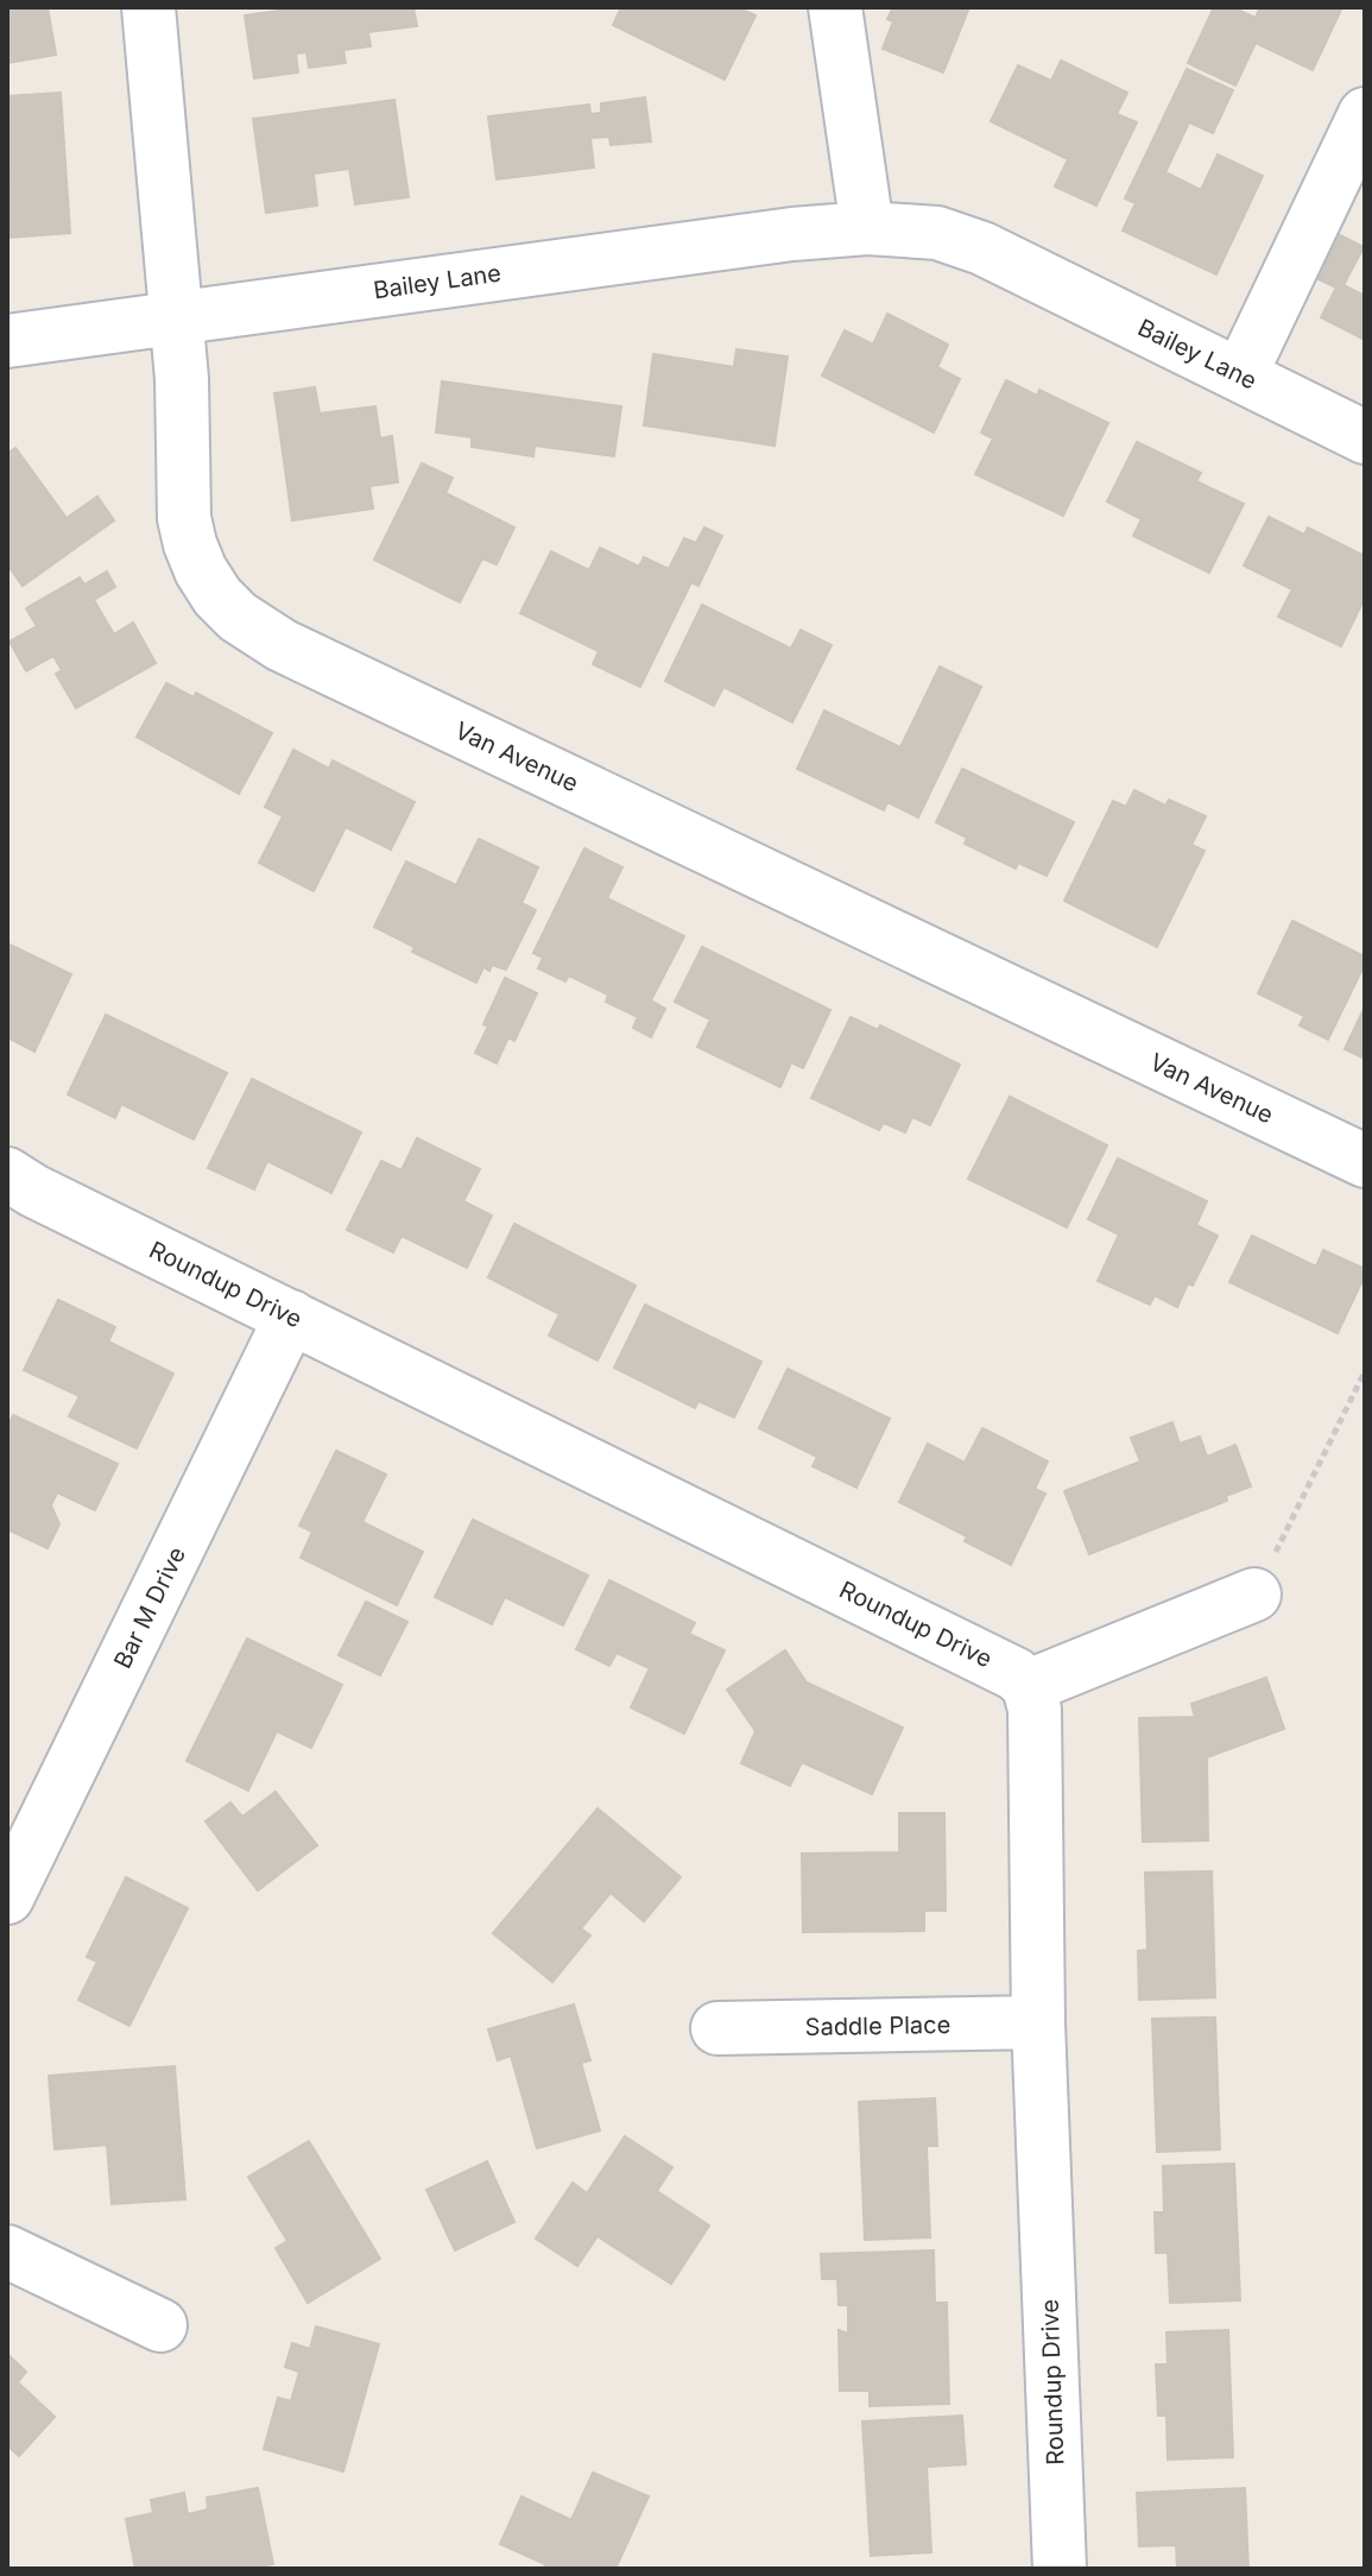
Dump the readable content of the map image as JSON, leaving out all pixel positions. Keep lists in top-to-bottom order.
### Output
{
  "streets": {
    "street": [
      "Bailey Lane",
      "Van Avenue",
      "Roundup Drive",
      "Bar M Drive",
      "Saddle Place"
    ]
  },
  "crossings": [
    ["Bailey Lane", "Van Avenue"],
    ["Roundup Drive", "Bar M Drive"],
    ["Roundup Drive", "Saddle Place"]
  ]
}
